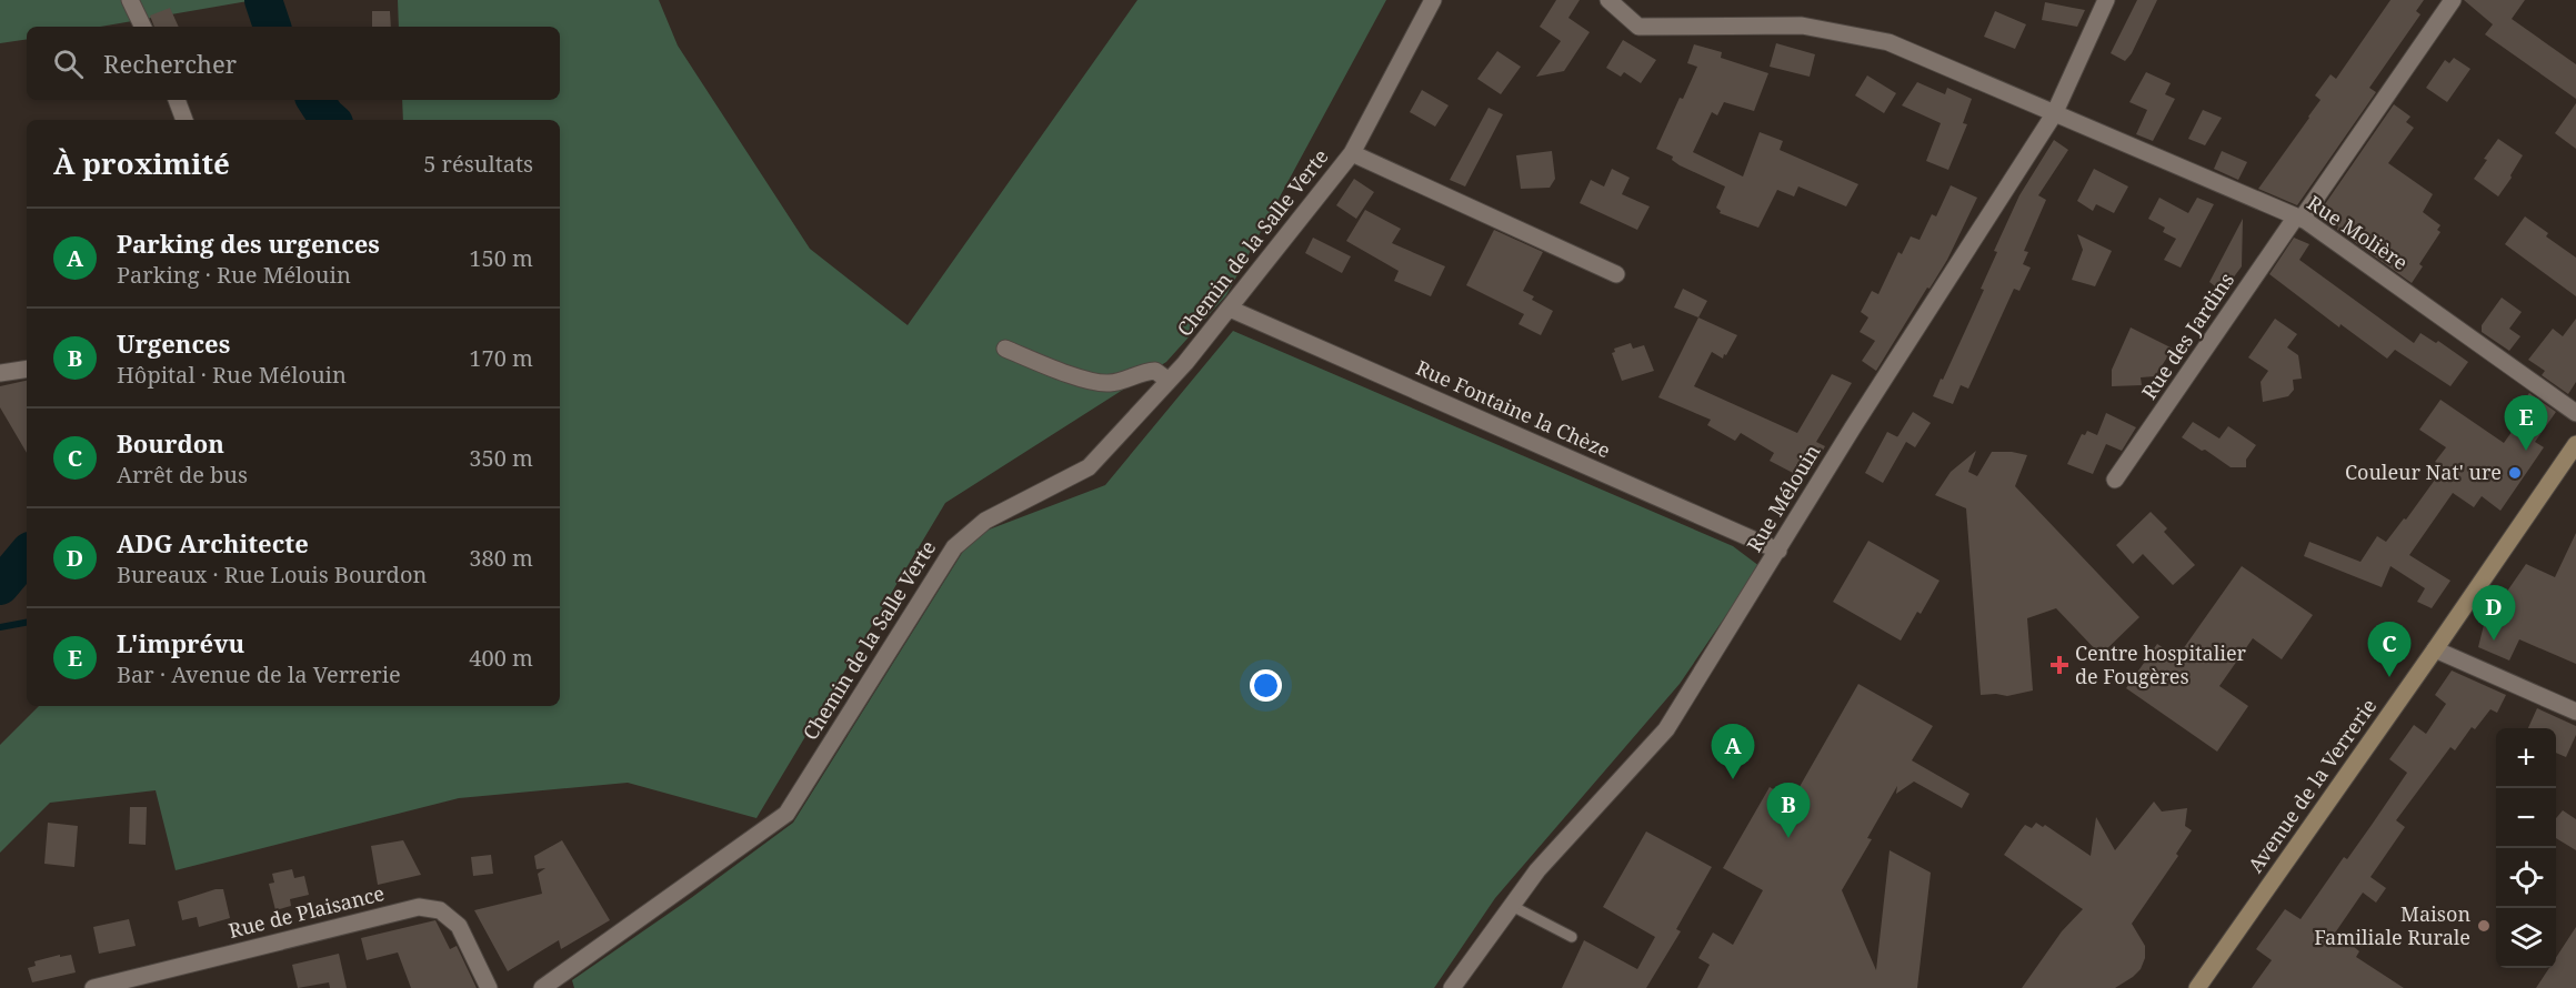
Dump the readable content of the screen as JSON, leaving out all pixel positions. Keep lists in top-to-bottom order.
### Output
{
  "streets": {
    "main road": ["Avenue de la Verrerie"],
    "street": [
      "Rue Molière",
      "Chemin de la Salle Verte",
      "Rue des Jardins",
      "Rue Fontaine la Chèze",
      "Rue Mélouin",
      "Rue de Plaisance"
    ]
  },
  "crossings": [
    ["Rue Molière", "Rue des Jardins"],
    ["Rue Molière", "Rue Mélouin"],
    ["Chemin de la Salle Verte", "Rue Fontaine la Chèze"],
    ["Rue Fontaine la Chèze", "Rue Mélouin"]
  ],
  "places": {
    "other": ["Couleur Nat' ure", "Maison Familiale Rurale"],
    "health": ["Centre hospitalier de Fougères"]
  },
  "page": {
    "search": "Rechercher",
    "heading": ["À proximité", "5 résultats"],
    "list": [
      {
        "mark": "A",
        "name": "Parking des urgences",
        "note": "Parking · Rue Mélouin",
        "value": "150 m"
      },
      {
        "mark": "B",
        "name": "Urgences",
        "note": "Hôpital · Rue Mélouin",
        "value": "170 m"
      },
      {
        "mark": "C",
        "name": "Bourdon",
        "note": "Arrêt de bus",
        "value": "350 m"
      },
      {
        "mark": "D",
        "name": "ADG Architecte",
        "note": "Bureaux · Rue Louis Bourdon",
        "value": "380 m"
      },
      {
        "mark": "E",
        "name": "L'imprévu",
        "note": "Bar · Avenue de la Verrerie",
        "value": "400 m"
      }
    ],
    "pins": [
      "E",
      "D",
      "C",
      "A",
      "B"
    ],
    "map_buttons": ["+", "−"]
  }
}
